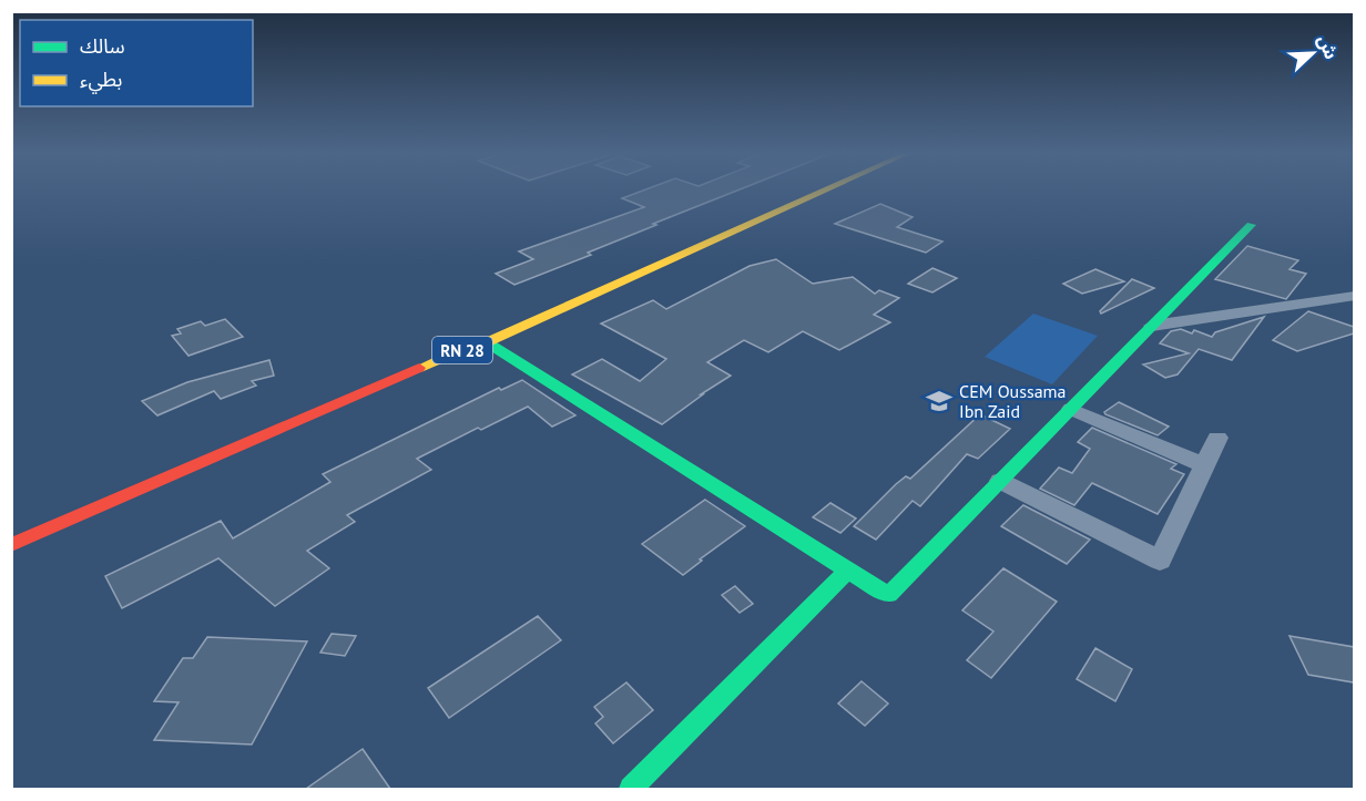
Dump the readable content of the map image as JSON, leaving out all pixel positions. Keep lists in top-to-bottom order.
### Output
{
  "streets": {
    "street": ["RN 28"]
  },
  "places": {
    "school or university": ["CEM Oussama Ibn Zaid"]
  },
  "legend": ["سالك", "بطيء"],
  "north": "top right"
}
